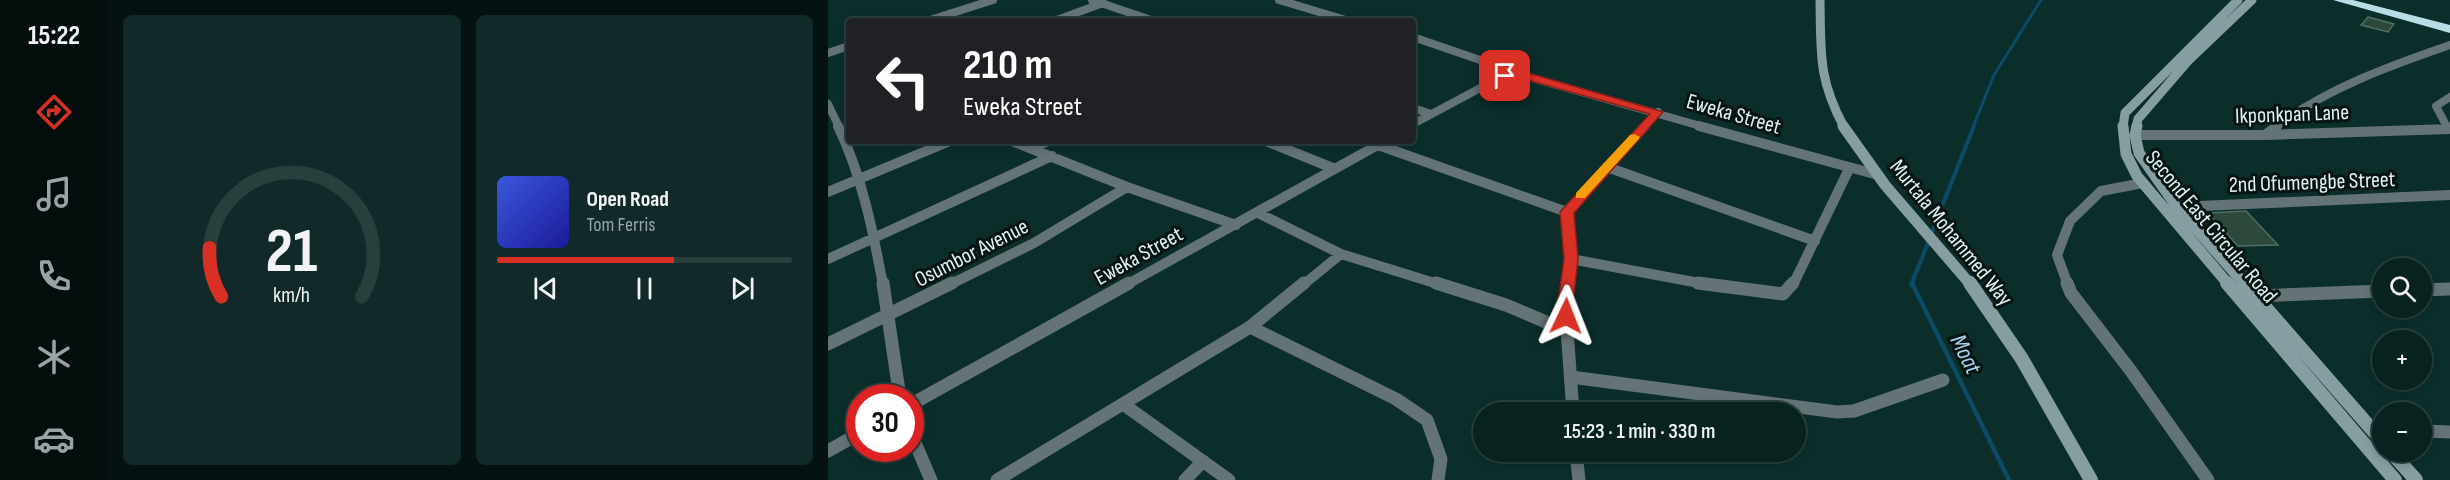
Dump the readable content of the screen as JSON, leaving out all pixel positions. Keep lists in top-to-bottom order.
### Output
{
  "streets": {
    "main road": ["Second East Circular Road", "Murtala Mohammed Way"],
    "street": [
      "Eweka Street",
      "Ikponkpan Lane",
      "2nd Ofumengbe Street",
      "Osumbor Avenue"
    ]
  },
  "crossings": [
    ["Eweka Street", "Murtala Mohammed Way"],
    ["Ikponkpan Lane", "Second East Circular Road"],
    ["2nd Ofumengbe Street", "Second East Circular Road"]
  ],
  "water": ["Moat"],
  "page": {
    "tabs": "15:22",
    "turn": ["210 m", "Eweka Street"],
    "song": ["Open Road", "Tom Ferris"],
    "map_buttons": ["+", "−"],
    "limit": "30",
    "trip": "15:23 · 1 min · 330 m",
    "gauge": ["21", "km/h"]
  }
}
